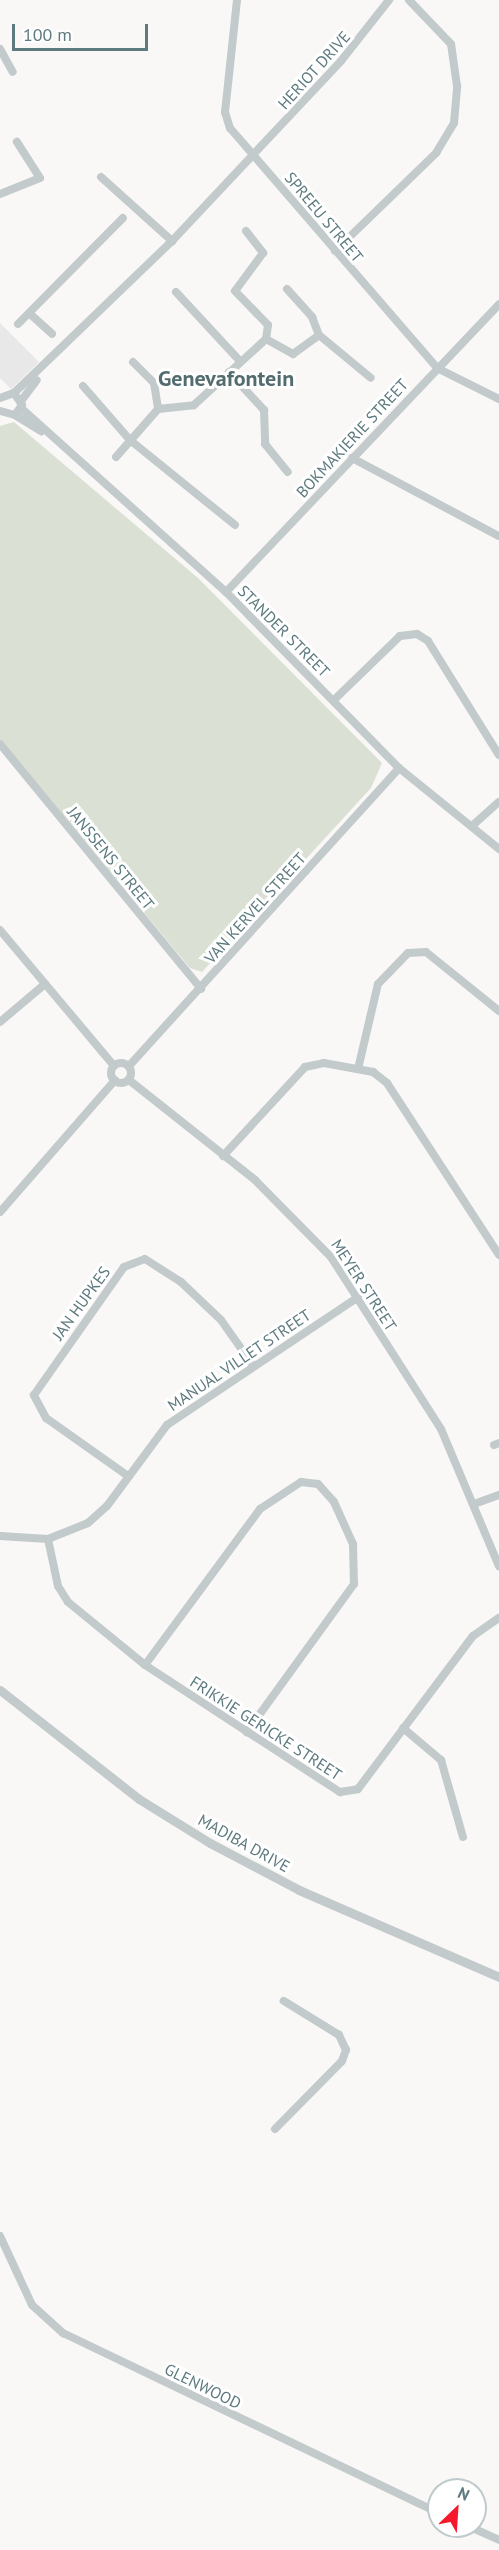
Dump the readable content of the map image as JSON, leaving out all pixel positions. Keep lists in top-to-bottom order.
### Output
{
  "streets": {
    "street": [
      "HERIOT DRIVE",
      "SPREEU STREET",
      "BOKMAKIERIE STREET",
      "STANDER STREET",
      "JANSSENS STREET",
      "VAN KERVEL STREET",
      "MEYER STREET",
      "JAN HUPKES",
      "MANUAL VILLET STREET",
      "FRIKKIE GERICKE STREET",
      "MADIBA DRIVE",
      "GLENWOOD"
    ]
  },
  "crossings": [
    ["HERIOT DRIVE", "SPREEU STREET"],
    ["SPREEU STREET", "BOKMAKIERIE STREET"],
    ["BOKMAKIERIE STREET", "STANDER STREET"],
    ["STANDER STREET", "VAN KERVEL STREET"],
    ["JANSSENS STREET", "VAN KERVEL STREET"],
    ["MEYER STREET", "MANUAL VILLET STREET"],
    ["JAN HUPKES", "MANUAL VILLET STREET"],
    ["MANUAL VILLET STREET", "FRIKKIE GERICKE STREET"]
  ],
  "districts": ["Genevafontein"],
  "scale_bar": "100 m",
  "north": "top right"
}
